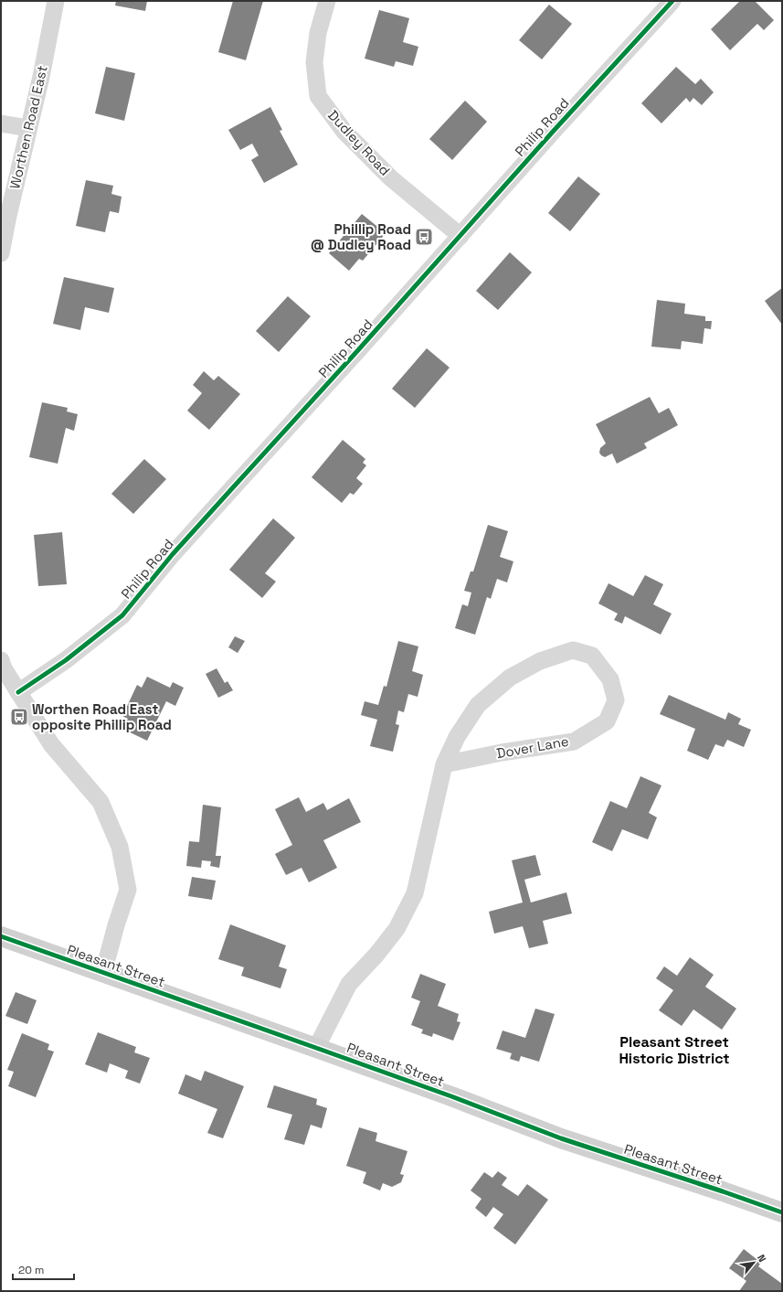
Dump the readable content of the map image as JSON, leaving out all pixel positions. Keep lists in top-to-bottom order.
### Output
{
  "streets": {
    "street": [
      "Worthen Road East",
      "Philip Road",
      "Dudley Road",
      "Dover Lane",
      "Pleasant Street"
    ]
  },
  "crossings": [
    ["Philip Road", "Dudley Road"],
    ["Dover Lane", "Pleasant Street"]
  ],
  "districts": ["Pleasant Street Historic District"],
  "places": {
    "bus stop": ["Phillip Road @ Dudley Road", "Worthen Road East opposite Phillip Road"]
  },
  "scale_bar": "20 m",
  "north": "top right"
}
